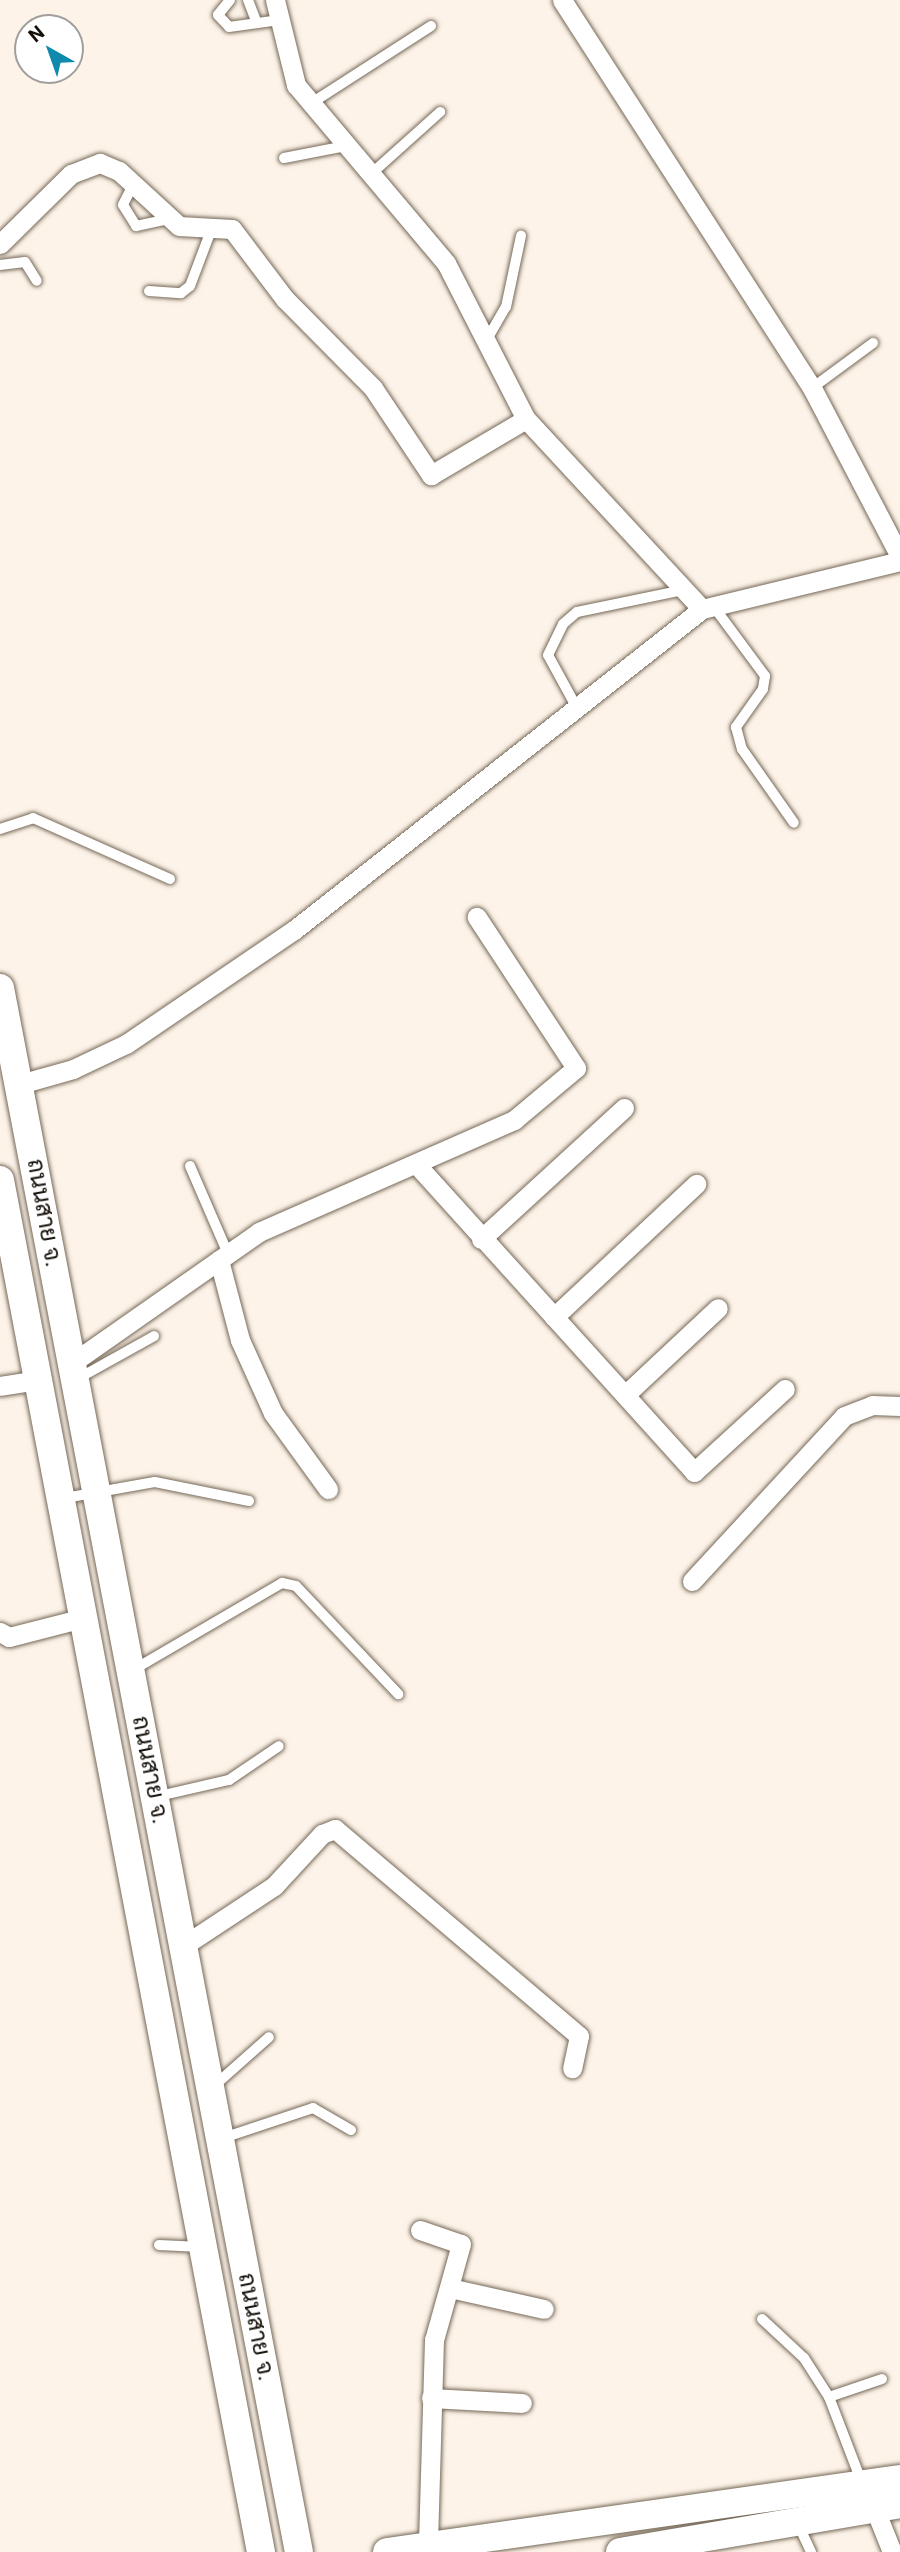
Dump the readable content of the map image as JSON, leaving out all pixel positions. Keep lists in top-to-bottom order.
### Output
{
  "streets": {
    "main road": ["ถนนสาย จ."]
  },
  "north": "top left"
}
